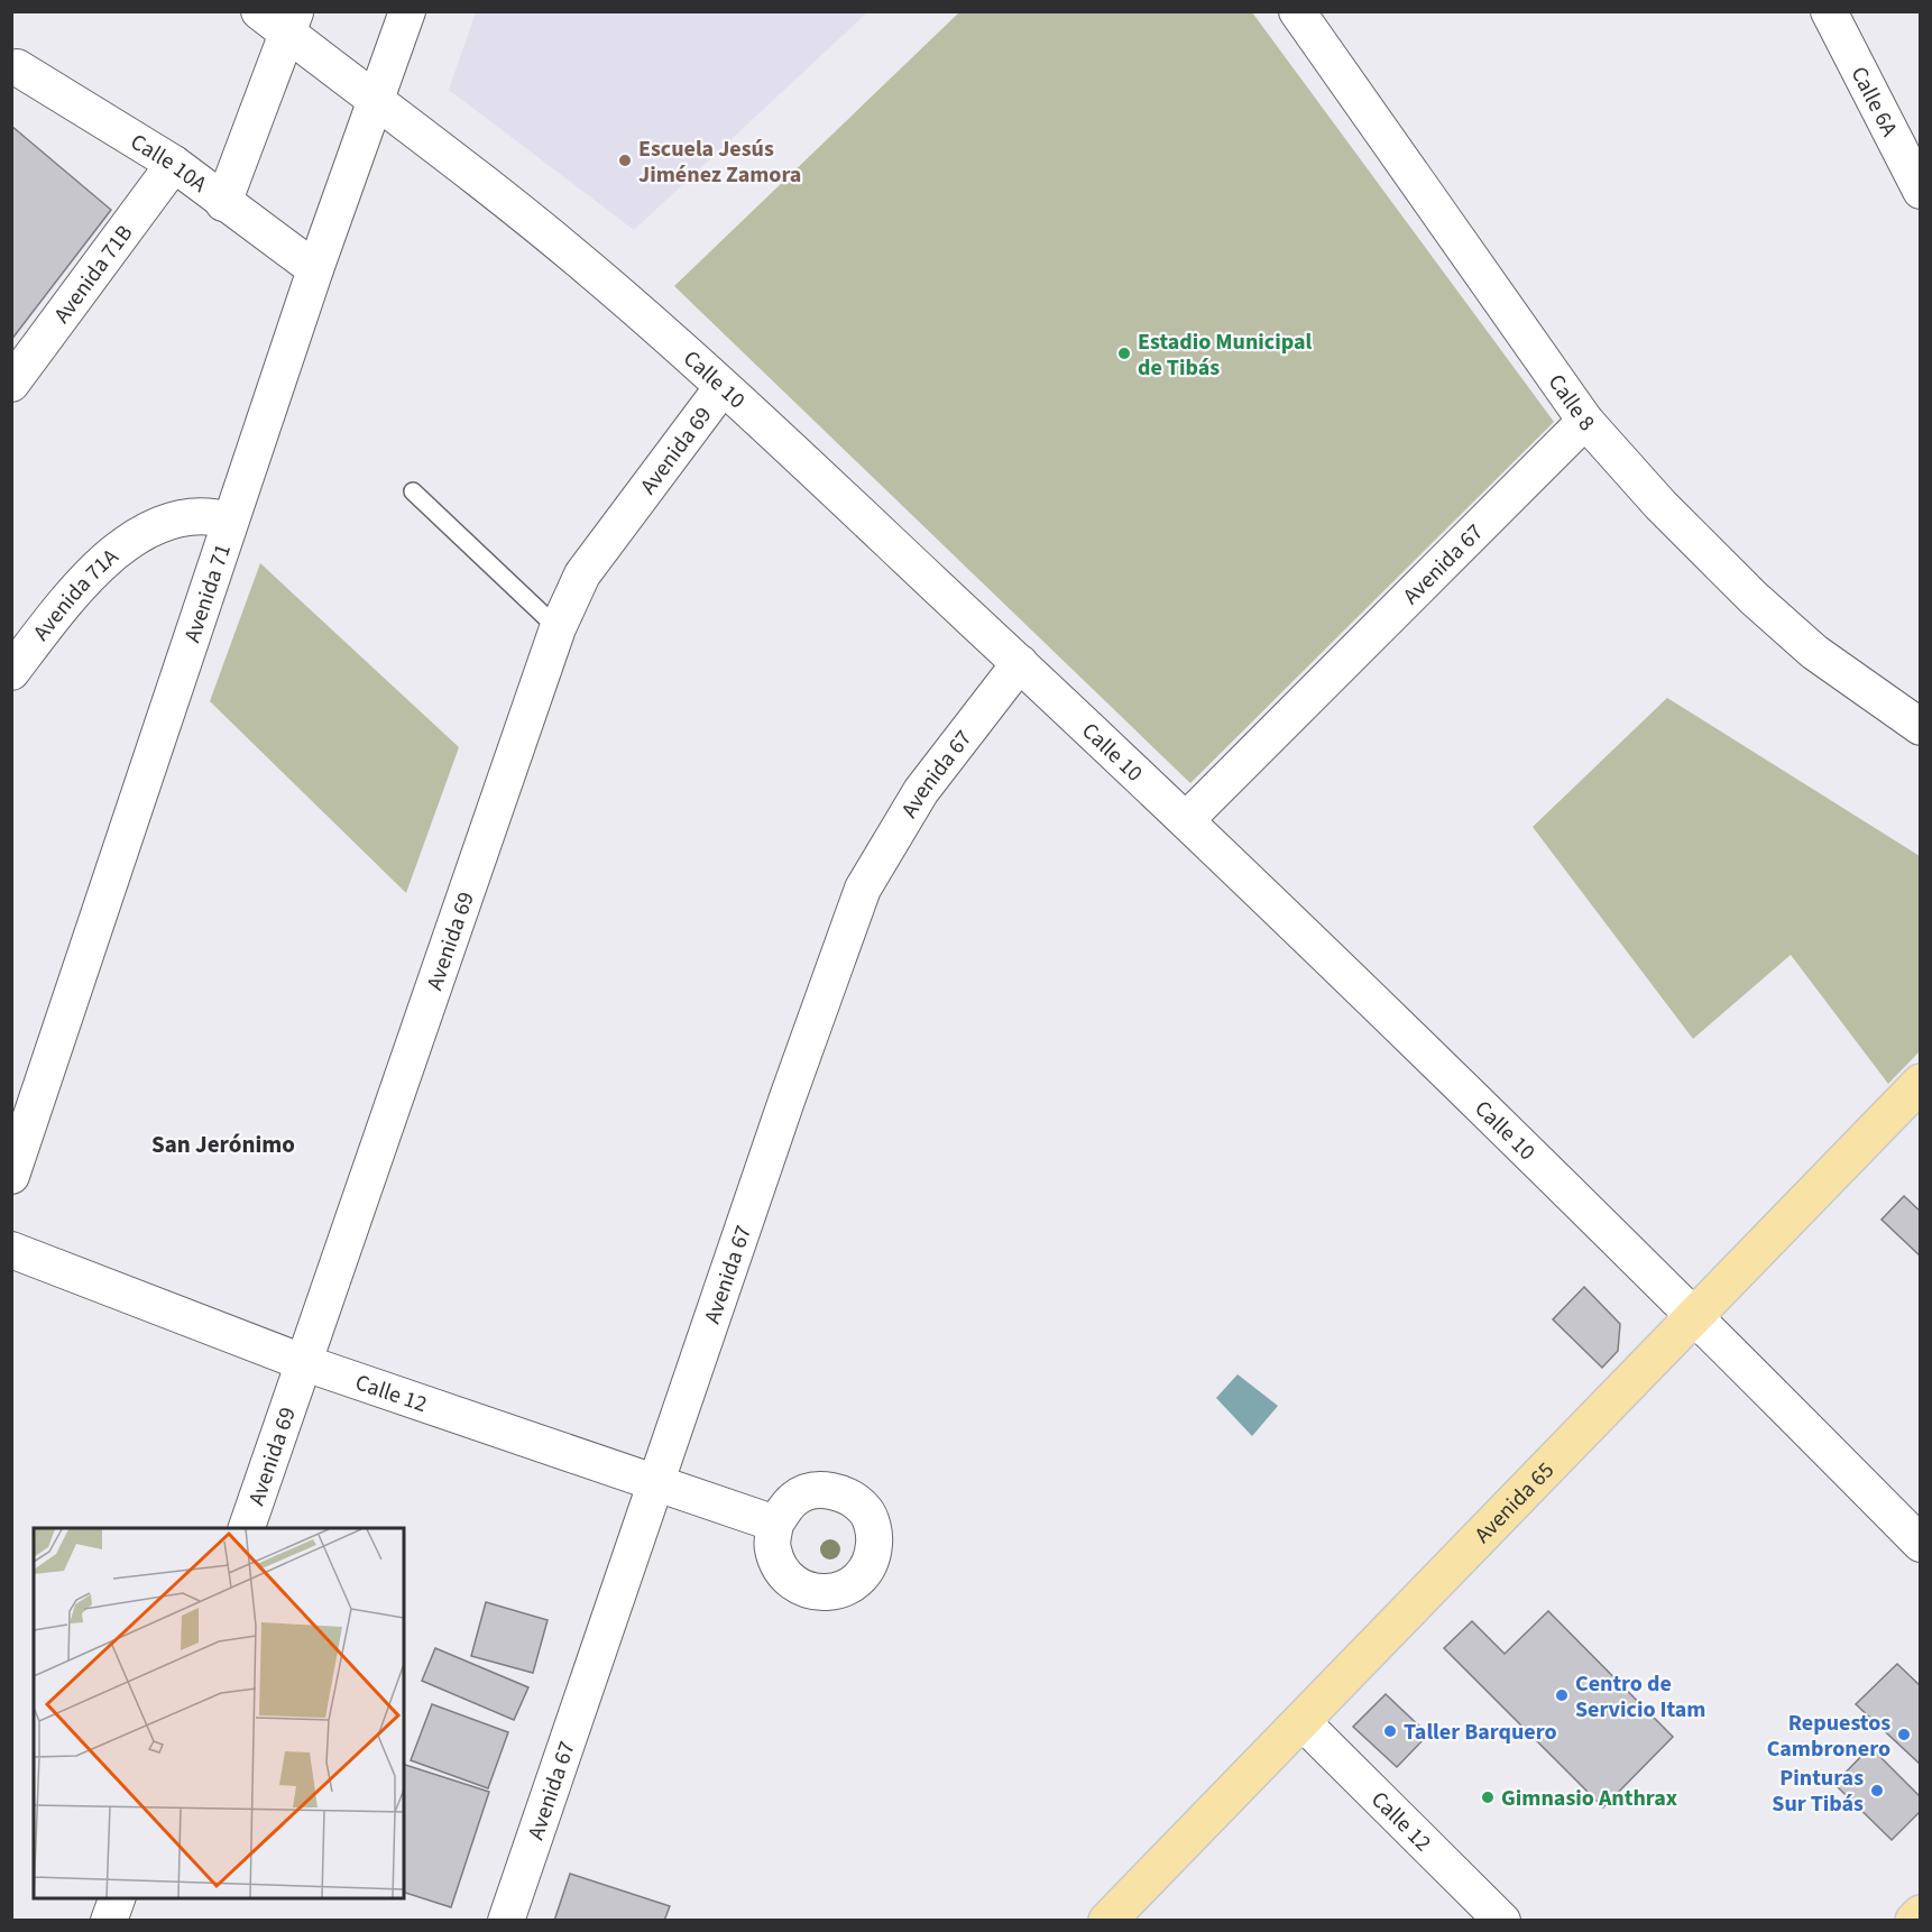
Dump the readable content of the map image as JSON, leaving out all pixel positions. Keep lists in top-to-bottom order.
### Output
{
  "streets": {
    "main road": ["Avenida 65"],
    "street": [
      "Calle 6A",
      "Calle 10A",
      "Avenida 71B",
      "Calle 10",
      "Calle 8",
      "Avenida 69",
      "Avenida 67",
      "Avenida 71",
      "Avenida 71A",
      "Calle 12"
    ]
  },
  "crossings": [
    ["Calle 10A", "Avenida 71B"],
    ["Calle 10A", "Avenida 71"],
    ["Calle 10", "Avenida 69"],
    ["Calle 10", "Avenida 67"],
    ["Calle 10", "Avenida 71"],
    ["Calle 10", "Avenida 65"],
    ["Calle 8", "Avenida 67"],
    ["Avenida 69", "Calle 12"],
    ["Avenida 67", "Calle 12"],
    ["Avenida 71", "Avenida 71A"],
    ["Calle 12", "Avenida 65"]
  ],
  "districts": ["San Jerónimo"],
  "places": [
    "Escuela Jesús Jiménez Zamora",
    "Estadio Municipal de Tibás",
    "Centro de Servicio Itam",
    "Taller Barquero",
    "Repuestos Cambronero",
    "Pinturas Sur Tibás",
    "Gimnasio Anthrax"
  ]
}
